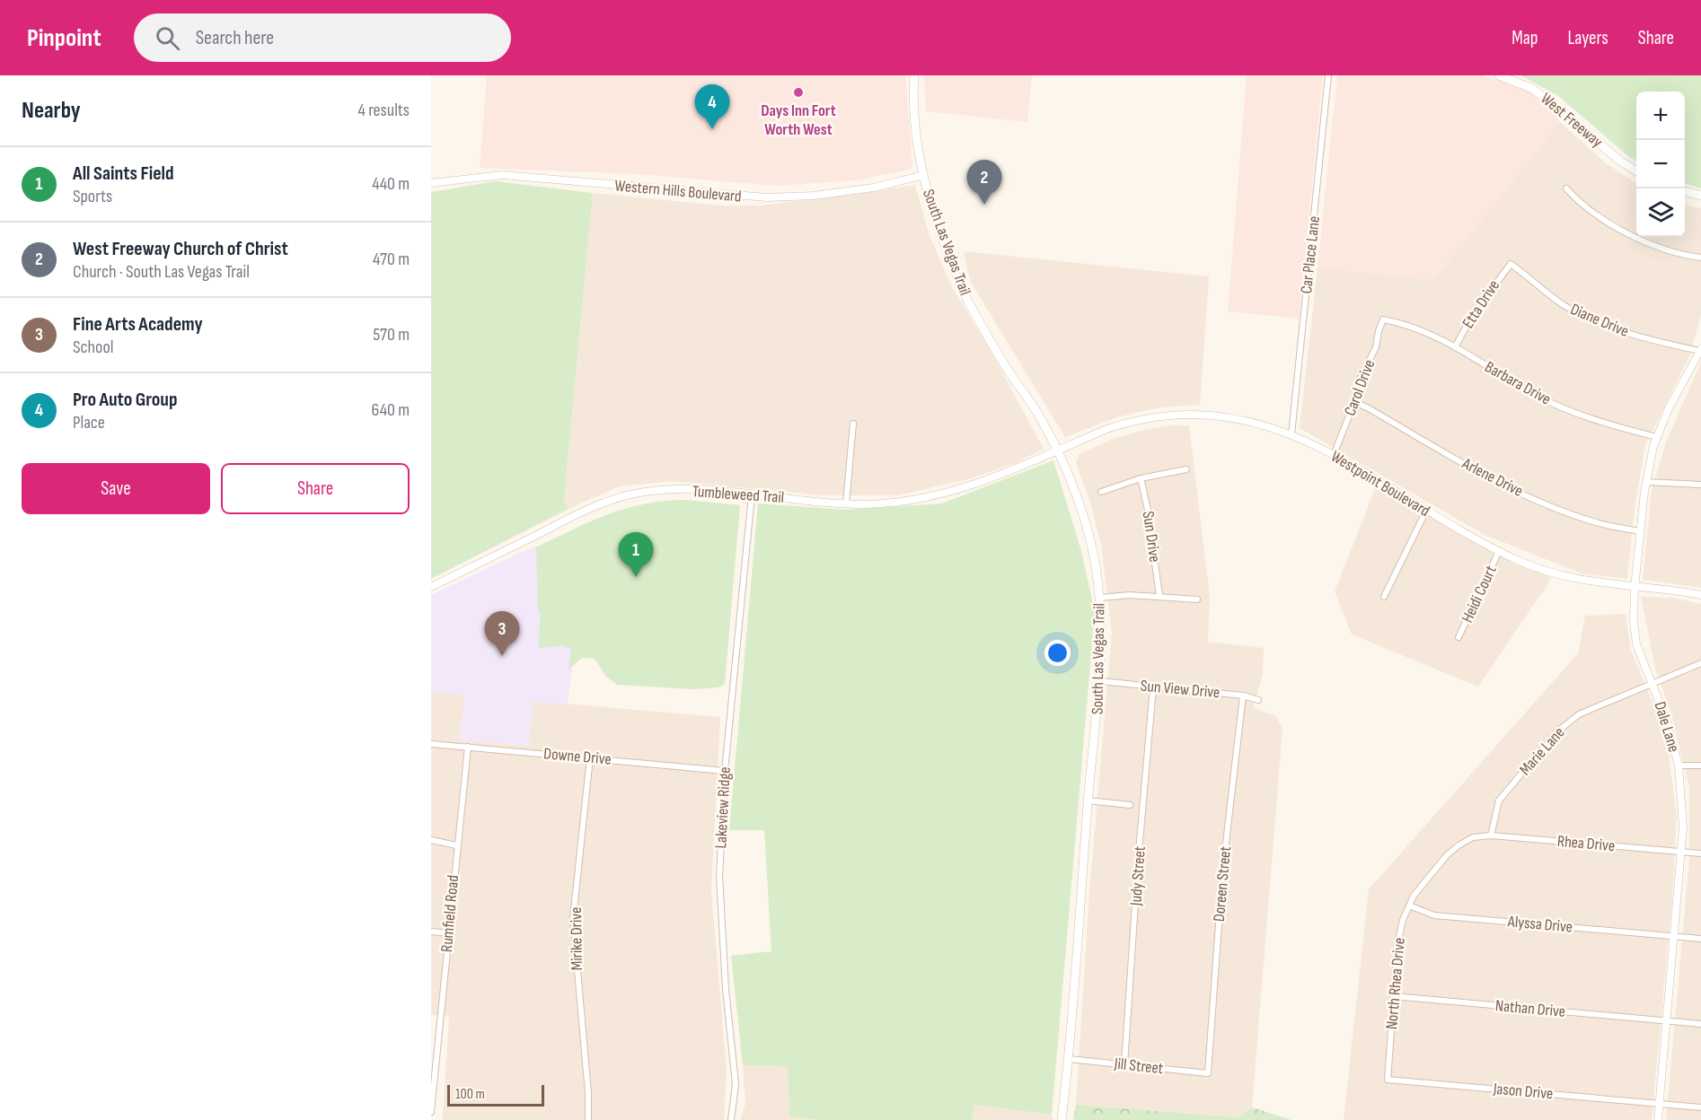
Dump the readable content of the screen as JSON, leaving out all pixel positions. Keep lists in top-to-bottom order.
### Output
{
  "streets": {
    "main road": ["West Freeway", "South Las Vegas Trail"],
    "street": [
      "Western Hills Boulevard",
      "Car Place Lane",
      "Etta Drive",
      "Diane Drive",
      "Barbara Drive",
      "Carol Drive",
      "Arlene Drive",
      "Westpoint Boulevard",
      "Tumbleweed Trail",
      "Sun Drive",
      "Heidi Court",
      "Sun View Drive",
      "Dale Lane",
      "Marie Lane",
      "Downe Drive",
      "Lakeview Ridge",
      "Rhea Drive",
      "Judy Street",
      "Doreen Street",
      "Rumfield Road",
      "Alyssa Drive",
      "Mirike Drive",
      "North Rhea Drive",
      "Nathan Drive",
      "Jill Street",
      "Jason Drive"
    ]
  },
  "crossings": [
    ["Western Hills Boulevard", "South Las Vegas Trail"],
    ["South Las Vegas Trail", "Westpoint Boulevard"],
    ["South Las Vegas Trail", "Tumbleweed Trail"],
    ["South Las Vegas Trail", "Sun View Drive"],
    ["South Las Vegas Trail", "Jill Street"],
    ["Car Place Lane", "Westpoint Boulevard"],
    ["Etta Drive", "Diane Drive"],
    ["Etta Drive", "Barbara Drive"],
    ["Diane Drive", "Dale Lane"],
    ["Barbara Drive", "Carol Drive"],
    ["Barbara Drive", "Dale Lane"],
    ["Carol Drive", "Arlene Drive"],
    ["Carol Drive", "Westpoint Boulevard"],
    ["Arlene Drive", "Dale Lane"],
    ["Westpoint Boulevard", "Tumbleweed Trail"],
    ["Westpoint Boulevard", "Heidi Court"],
    ["Westpoint Boulevard", "Dale Lane"],
    ["Tumbleweed Trail", "Lakeview Ridge"],
    ["Sun View Drive", "Judy Street"],
    ["Sun View Drive", "Doreen Street"],
    ["Dale Lane", "Marie Lane"],
    ["Dale Lane", "Rhea Drive"],
    ["Dale Lane", "Alyssa Drive"],
    ["Dale Lane", "Nathan Drive"],
    ["Dale Lane", "Jason Drive"],
    ["Marie Lane", "Rhea Drive"],
    ["Marie Lane", "North Rhea Drive"],
    ["Downe Drive", "Lakeview Ridge"],
    ["Downe Drive", "Rumfield Road"],
    ["Downe Drive", "Mirike Drive"],
    ["Rhea Drive", "North Rhea Drive"],
    ["Judy Street", "Jill Street"],
    ["Doreen Street", "Jill Street"],
    ["Alyssa Drive", "North Rhea Drive"],
    ["North Rhea Drive", "Nathan Drive"],
    ["North Rhea Drive", "Jason Drive"]
  ],
  "places": ["Days Inn Fort Worth West"],
  "scale_bar": "100 m",
  "page": {
    "header": "Pinpoint",
    "search": "Search here",
    "nav": ["Map", "Layers", "Share"],
    "heading": ["Nearby", "4 results"],
    "pins": [
      "4",
      "2",
      "1",
      "3"
    ],
    "map_buttons": ["+", "−"],
    "list": [
      {
        "mark": "1",
        "name": "All Saints Field",
        "note": "Sports",
        "value": "440 m"
      },
      {
        "mark": "2",
        "name": "West Freeway Church of Christ",
        "note": "Church · South Las Vegas Trail",
        "value": "470 m"
      },
      {
        "mark": "3",
        "name": "Fine Arts Academy",
        "note": "School",
        "value": "570 m"
      },
      {
        "mark": "4",
        "name": "Pro Auto Group",
        "note": "Place",
        "value": "640 m"
      }
    ],
    "buttons": ["Save", "Share"],
    "scale": "100 m"
  }
}
